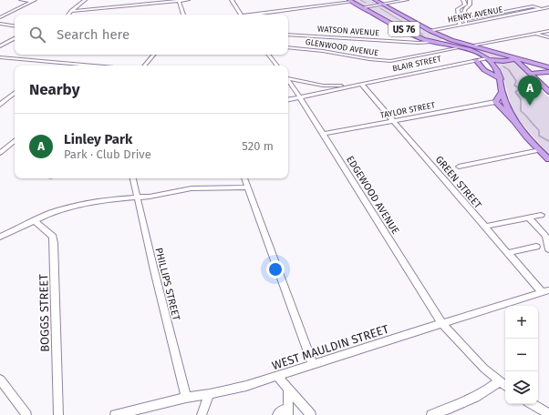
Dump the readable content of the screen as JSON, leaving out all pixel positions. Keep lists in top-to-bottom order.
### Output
{
  "streets": {
    "main road": ["US 76"],
    "street": [
      "HENRY AVENUE",
      "WATSON AVENUE",
      "GLENWOOD AVENUE",
      "BLAIR STREET",
      "TAYLOR STREET",
      "GREEN STREET",
      "EDGEWOOD AVENUE",
      "PHILLIPS STREET",
      "BOGGS STREET",
      "WEST MAULDIN STREET"
    ]
  },
  "crossings": [
    ["HENRY AVENUE", "US 76"],
    ["US 76", "WATSON AVENUE"],
    ["US 76", "GLENWOOD AVENUE"],
    ["US 76", "BLAIR STREET"],
    ["BLAIR STREET", "GREEN STREET"],
    ["BLAIR STREET", "EDGEWOOD AVENUE"],
    ["TAYLOR STREET", "GREEN STREET"],
    ["TAYLOR STREET", "EDGEWOOD AVENUE"],
    ["GREEN STREET", "WEST MAULDIN STREET"],
    ["EDGEWOOD AVENUE", "WEST MAULDIN STREET"],
    ["PHILLIPS STREET", "WEST MAULDIN STREET"]
  ],
  "page": {
    "search": "Search here",
    "heading": "Nearby",
    "pins": "A",
    "list": [
      {
        "mark": "A",
        "name": "Linley Park",
        "note": "Park · Club Drive",
        "value": "520 m"
      }
    ],
    "map_buttons": ["+", "−"]
  }
}
